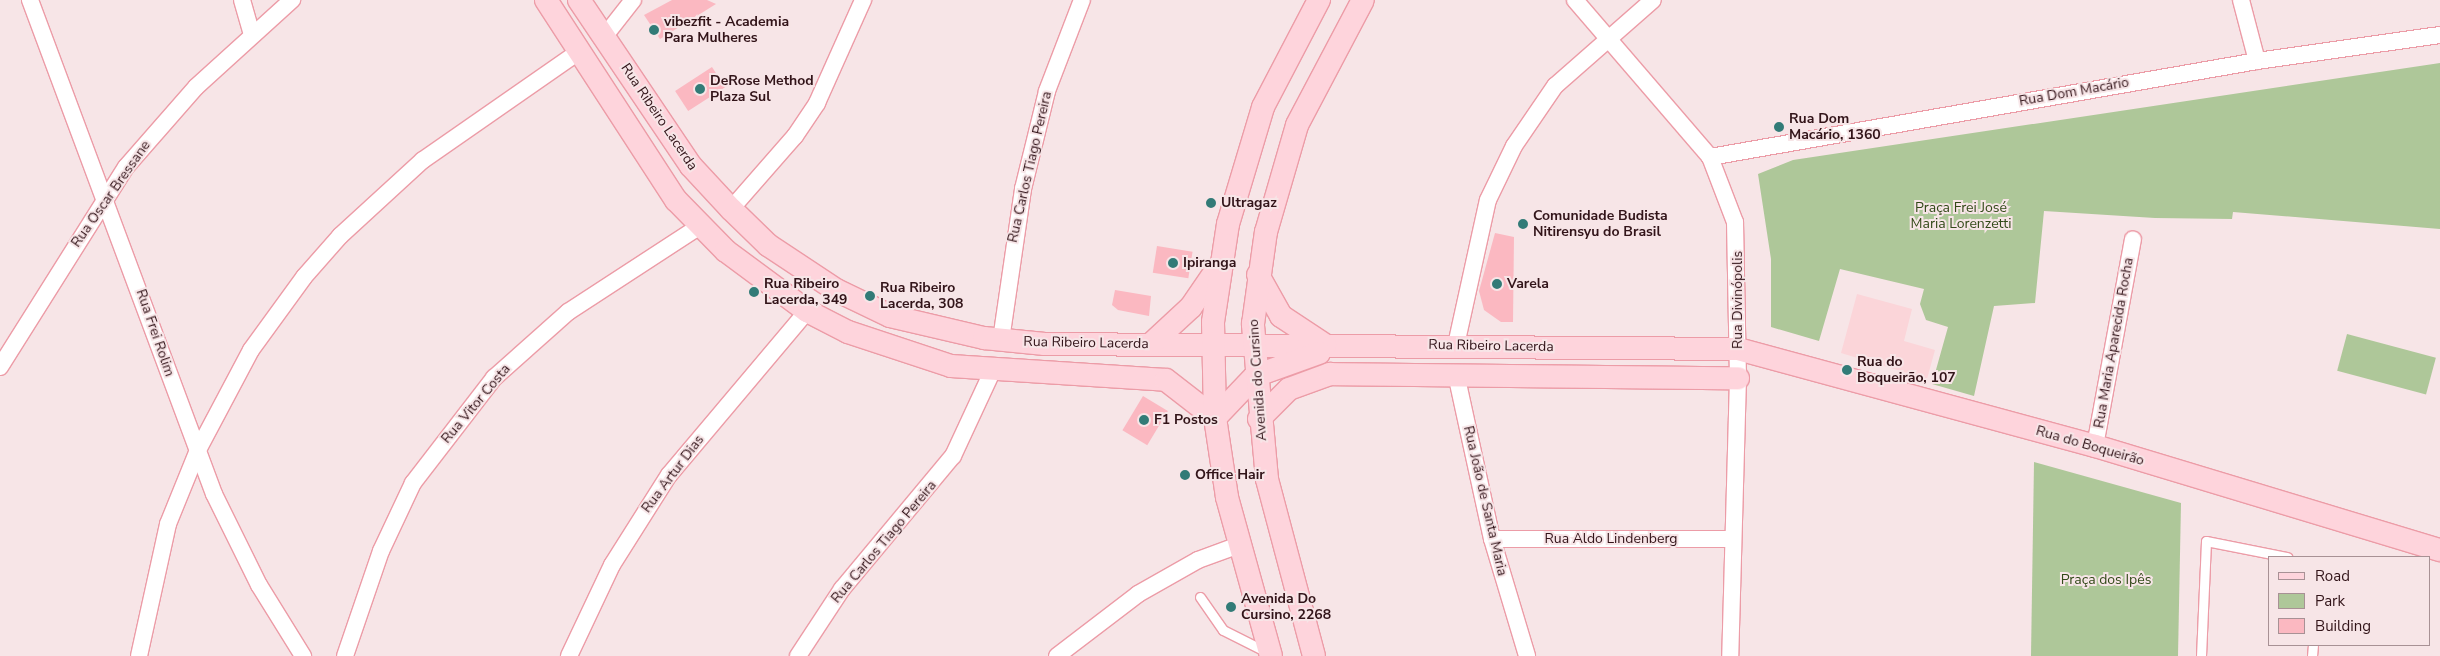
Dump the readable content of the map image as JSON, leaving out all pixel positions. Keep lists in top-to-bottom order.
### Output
{
  "streets": {
    "street": [
      "Rua Dom Macário",
      "Rua Ribeiro Lacerda",
      "Rua Carlos Tiago Pereira",
      "Rua Oscar Bressane",
      "Rua Divinópolis",
      "Rua Frei Rolim",
      "Rua Maria Aparecida Rocha",
      "Avenida do Cursino",
      "Rua Vitor Costa",
      "Rua do Boqueirão",
      "Rua Artur Dias",
      "Rua João de Santa Maria",
      "Rua Aldo Lindenberg"
    ]
  },
  "crossings": [
    ["Rua Dom Macário", "Rua Divinópolis"],
    ["Rua Ribeiro Lacerda", "Rua Carlos Tiago Pereira"],
    ["Rua Ribeiro Lacerda", "Rua Divinópolis"],
    ["Rua Ribeiro Lacerda", "Avenida do Cursino"],
    ["Rua Ribeiro Lacerda", "Rua do Boqueirão"],
    ["Rua Ribeiro Lacerda", "Rua João de Santa Maria"],
    ["Rua Oscar Bressane", "Rua Frei Rolim"],
    ["Rua Divinópolis", "Rua do Boqueirão"],
    ["Rua Divinópolis", "Rua Aldo Lindenberg"],
    ["Rua Maria Aparecida Rocha", "Rua do Boqueirão"],
    ["Rua João de Santa Maria", "Rua Aldo Lindenberg"]
  ],
  "parks": ["Praça Frei José Maria Lorenzetti", "Praça dos Ipês"],
  "places": [
    "vibezfit - Academia Para Mulheres",
    "DeRose Method Plaza Sul",
    "Rua Dom Macário, 1360",
    "Ultragaz",
    "Comunidade Budista Nitirensyu do Brasil",
    "Ipiranga",
    "Varela",
    "Rua Ribeiro Lacerda, 349",
    "Rua Ribeiro Lacerda, 308",
    "Rua do Boqueirão, 107",
    "F1 Postos",
    "Office Hair",
    "Avenida Do Cursino, 2268"
  ],
  "legend": ["Road", "Park", "Building"]
}
